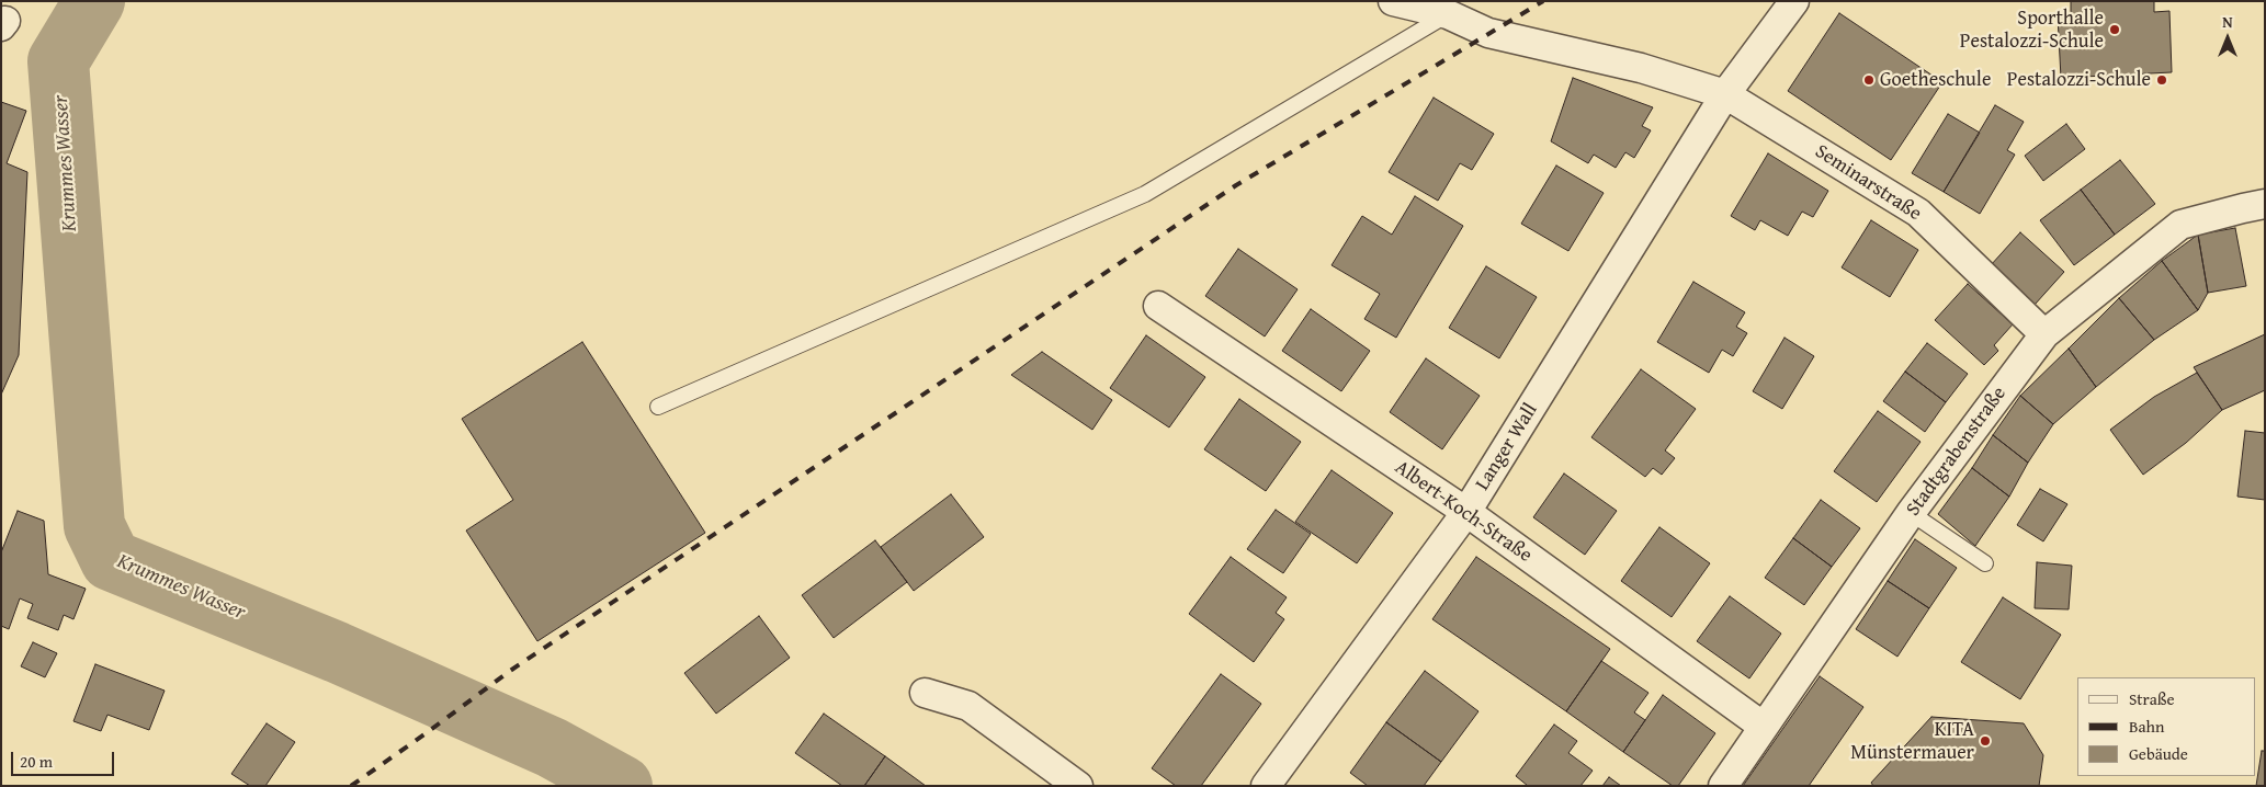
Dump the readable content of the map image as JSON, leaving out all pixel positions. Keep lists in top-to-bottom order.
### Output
{
  "streets": {
    "street": [
      "Seminarstraße",
      "Langer Wall",
      "Stadtgrabenstraße",
      "Albert-Koch-Straße"
    ]
  },
  "crossings": [
    ["Seminarstraße", "Langer Wall"],
    ["Seminarstraße", "Stadtgrabenstraße"],
    ["Langer Wall", "Albert-Koch-Straße"],
    ["Stadtgrabenstraße", "Albert-Koch-Straße"]
  ],
  "water": ["Krummes Wasser"],
  "places": [
    "Sporthalle Pestalozzi-Schule",
    "Goetheschule",
    "Pestalozzi-Schule",
    "KITA Münstermauer"
  ],
  "legend": ["Straße", "Bahn", "Gebäude"],
  "scale_bar": "20 m",
  "north": "top"
}
